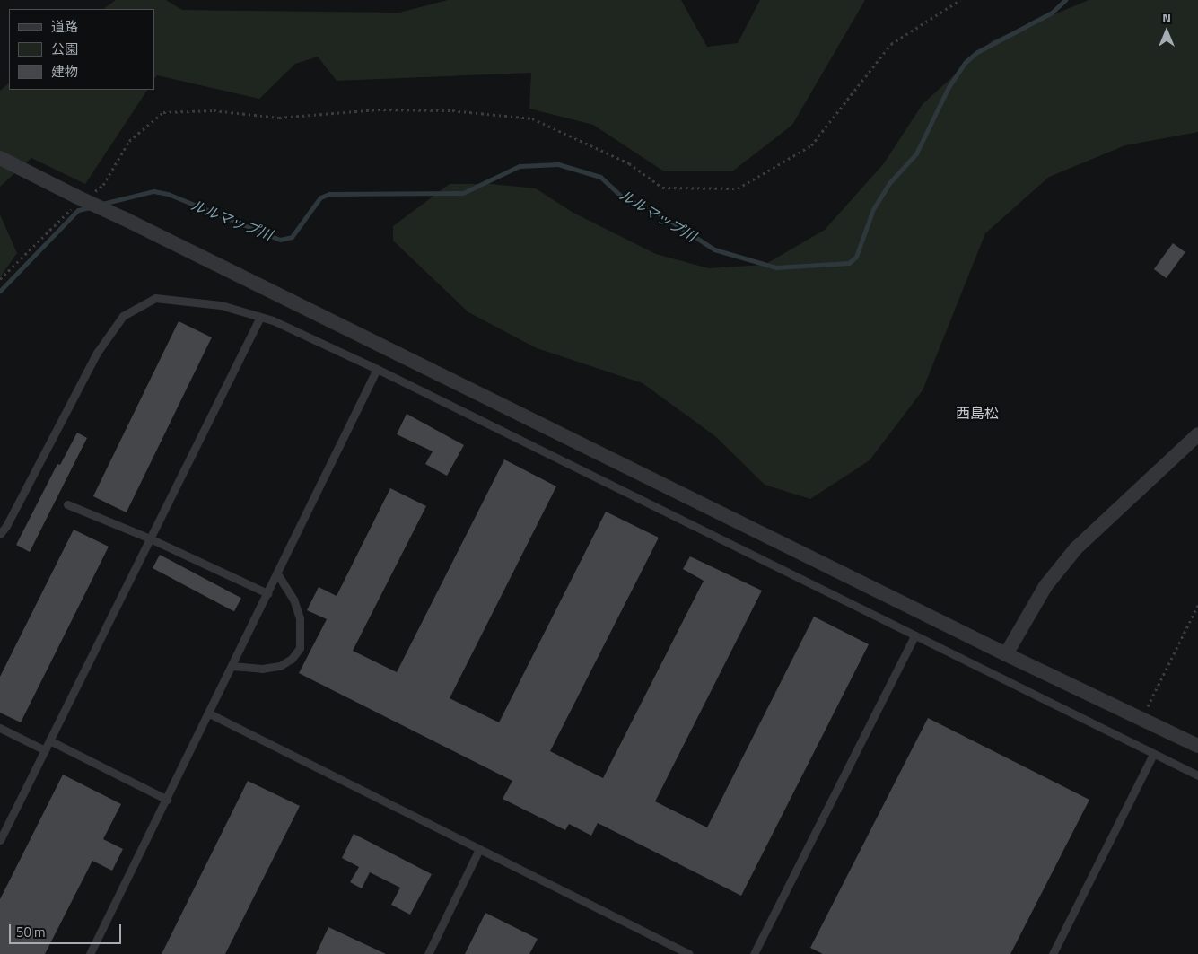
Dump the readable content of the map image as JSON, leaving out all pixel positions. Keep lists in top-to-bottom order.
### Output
{
  "districts": ["西島松"],
  "water": ["ルルマップ川"],
  "legend": ["道路", "公園", "建物"],
  "scale_bar": "50 m",
  "north": "top"
}
